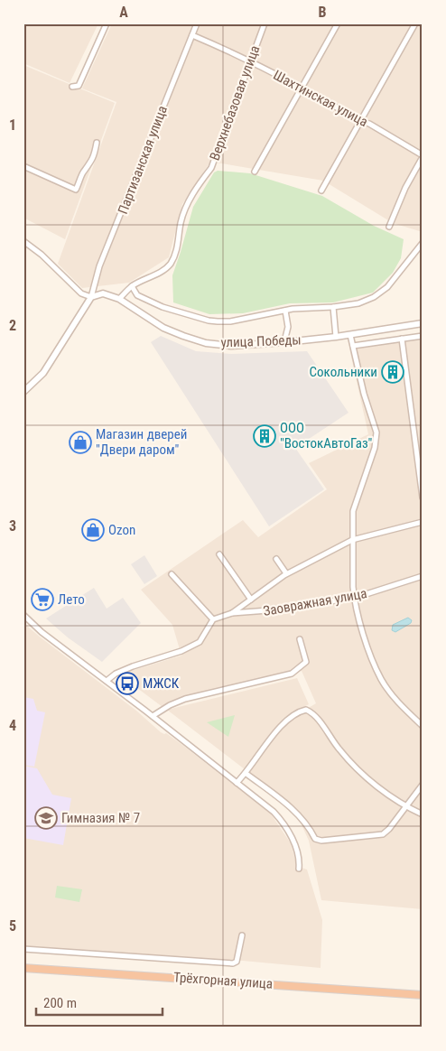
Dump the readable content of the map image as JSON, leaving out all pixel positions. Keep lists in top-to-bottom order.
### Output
{
  "streets": {
    "highway": ["Трёхгорная улица"],
    "street": [
      "Шахтинская улица",
      "Верхнебазовая улица",
      "Партизанская улица",
      "улица Победы",
      "Заовражная улица"
    ]
  },
  "crossings": [
    ["Шахтинская улица", "Верхнебазовая улица"],
    ["Шахтинская улица", "Партизанская улица"],
    ["Верхнебазовая улица", "улица Победы"],
    ["Партизанская улица", "улица Победы"]
  ],
  "places": {
    "building": ["Сокольники", "ООО \"ВостокАвтоГаз\""],
    "shop": ["Магазин дверей \"Двери даром\"", "Ozon"],
    "supermarket": ["Лето"],
    "bus stop": ["МЖСК"],
    "school or university": ["Гимназия № 7"]
  },
  "scale_bar": "200 m",
  "grid": {
    "columns": ["A", "B"],
    "rows": [
      "1",
      "2",
      "3",
      "4",
      "5"
    ]
  }
}
